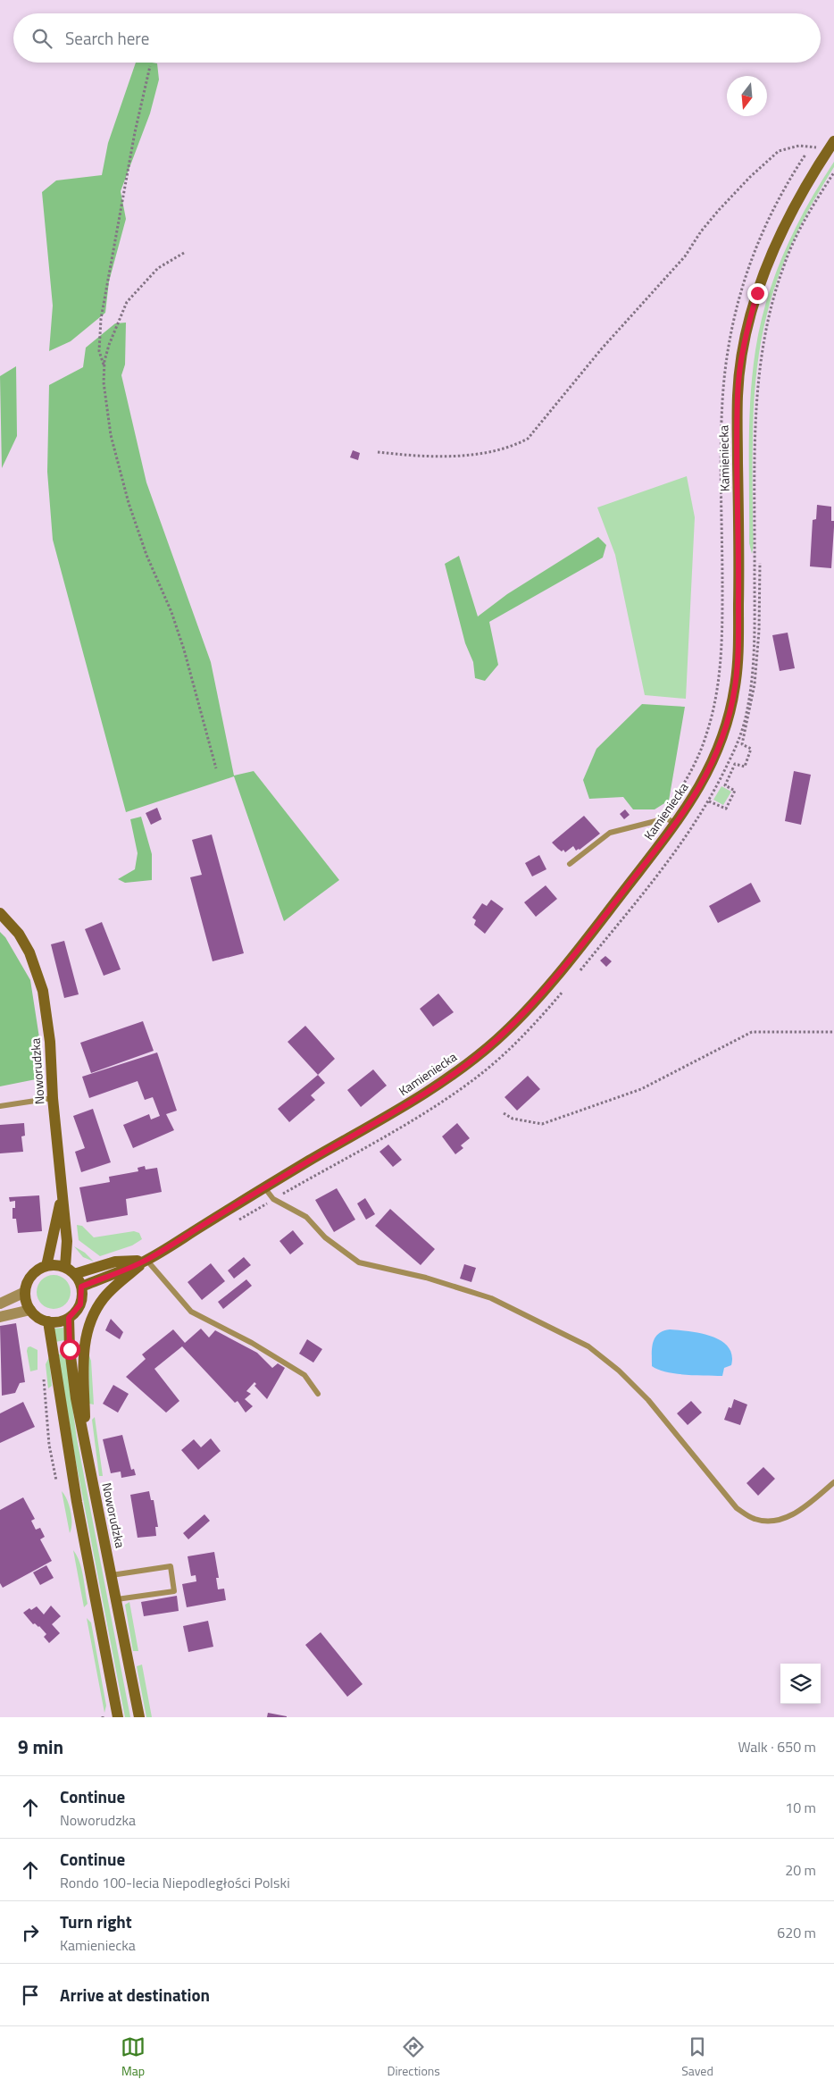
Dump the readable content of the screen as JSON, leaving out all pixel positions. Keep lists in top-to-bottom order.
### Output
{
  "streets": {
    "main road": ["Kamieniecka", "Noworudzka"]
  },
  "crossings": [
    ["Kamieniecka", "Noworudzka"]
  ],
  "north": "bottom",
  "page": {
    "search": "Search here",
    "heading": ["9 min", "Walk · 650 m"],
    "list": [
      ["Continue", "Noworudzka", "10 m"],
      ["Continue", "Rondo 100-lecia Niepodległości Polski", "20 m"],
      ["Turn right", "Kamieniecka", "620 m"],
      "Arrive at destination"
    ],
    "nav": ["Map", "Directions", "Saved"]
  }
}
